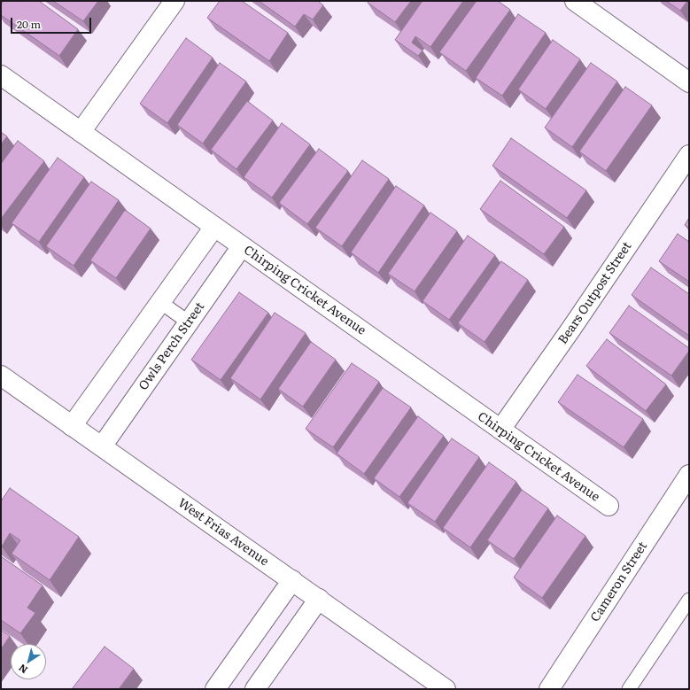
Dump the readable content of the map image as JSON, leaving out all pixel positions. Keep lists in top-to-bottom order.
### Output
{
  "streets": {
    "street": [
      "Chirping Cricket Avenue",
      "Bears Outpost Street",
      "Owls Perch Street",
      "West Frias Avenue",
      "Cameron Street"
    ]
  },
  "crossings": [
    ["Chirping Cricket Avenue", "Bears Outpost Street"],
    ["Chirping Cricket Avenue", "Owls Perch Street"],
    ["Owls Perch Street", "West Frias Avenue"]
  ],
  "scale_bar": "20 m",
  "north": "bottom left"
}
